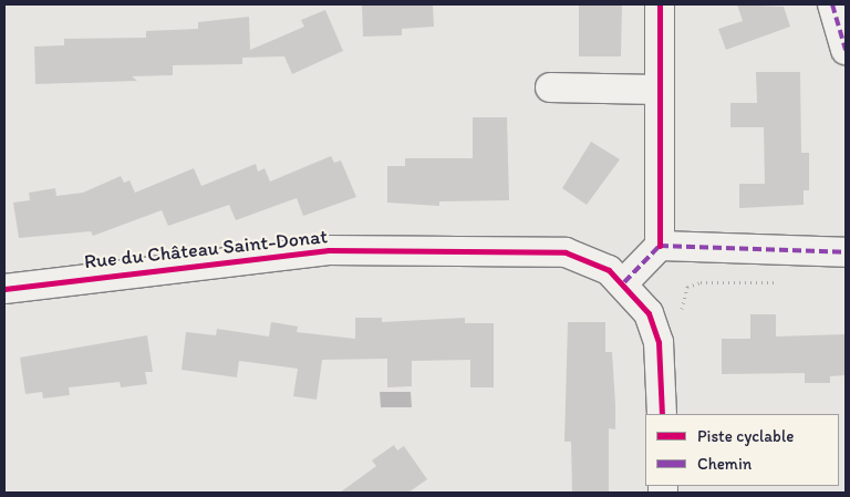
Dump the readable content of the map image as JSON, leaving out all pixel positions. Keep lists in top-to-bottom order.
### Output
{
  "streets": {
    "street": ["Rue du Château Saint-Donat"]
  },
  "legend": ["Piste cyclable", "Chemin"]
}
